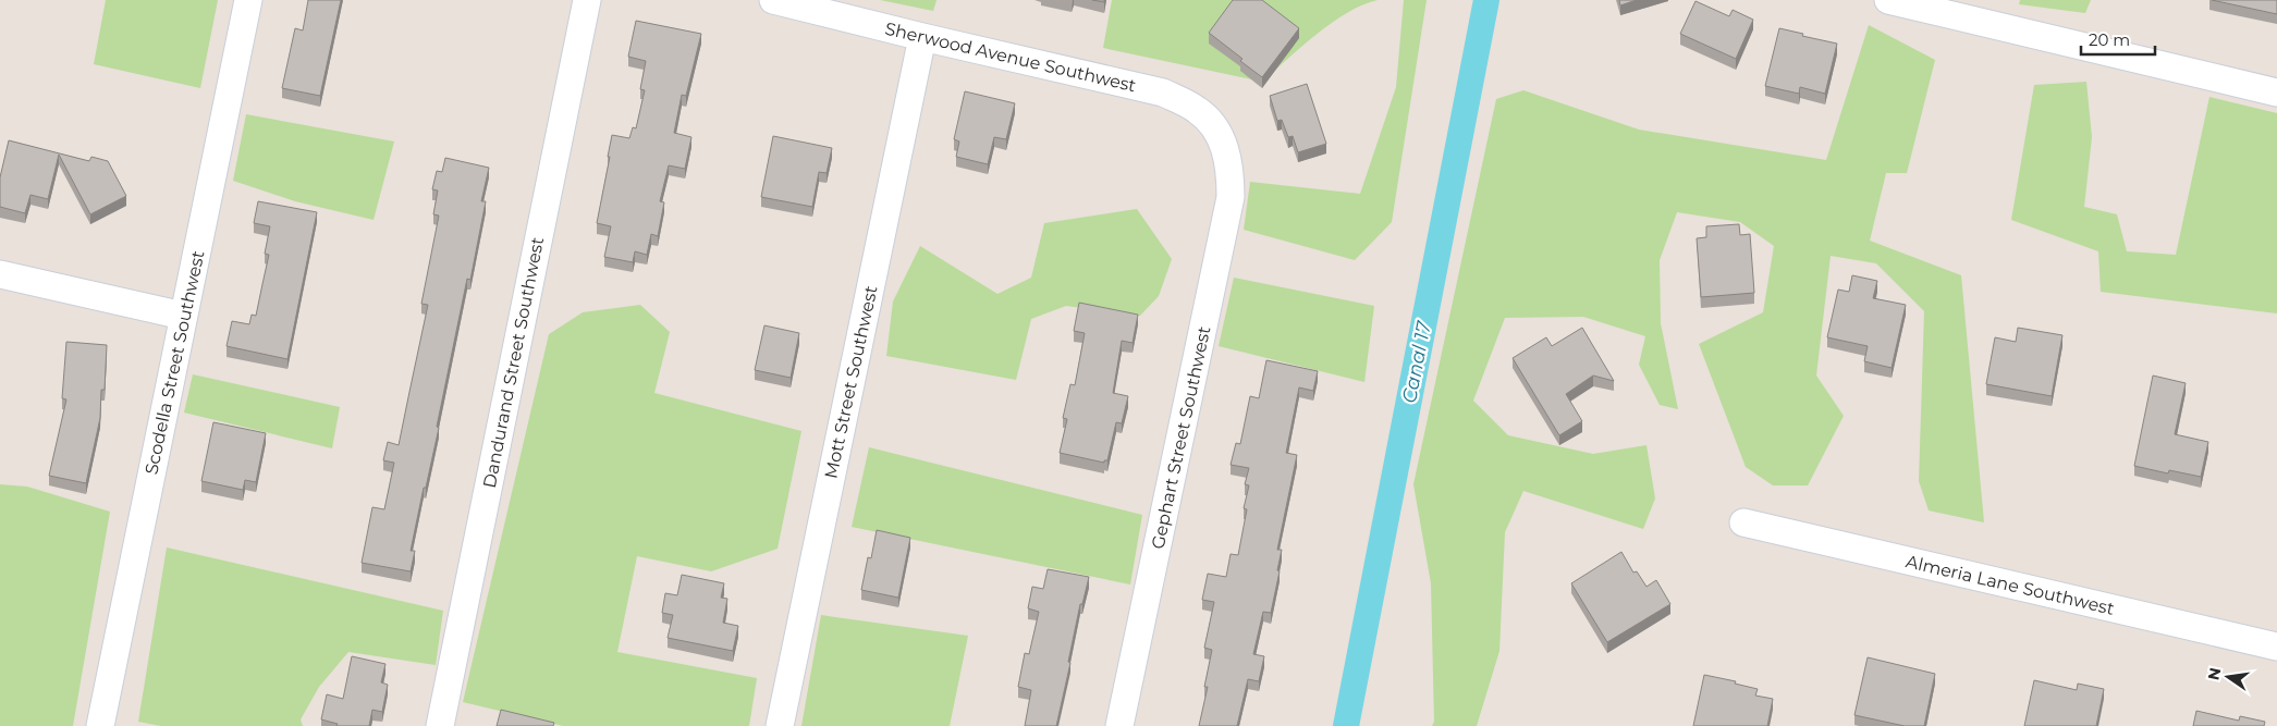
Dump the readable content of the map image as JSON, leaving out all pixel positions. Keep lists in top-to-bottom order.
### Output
{
  "streets": {
    "street": [
      "Sherwood Avenue Southwest",
      "Scodella Street Southwest",
      "Dandurand Street Southwest",
      "Mott Street Southwest",
      "Gephart Street Southwest",
      "Almeria Lane Southwest"
    ]
  },
  "crossings": [
    ["Sherwood Avenue Southwest", "Mott Street Southwest"],
    ["Sherwood Avenue Southwest", "Gephart Street Southwest"]
  ],
  "water": ["Canal 17"],
  "scale_bar": "20 m",
  "north": "left"
}
